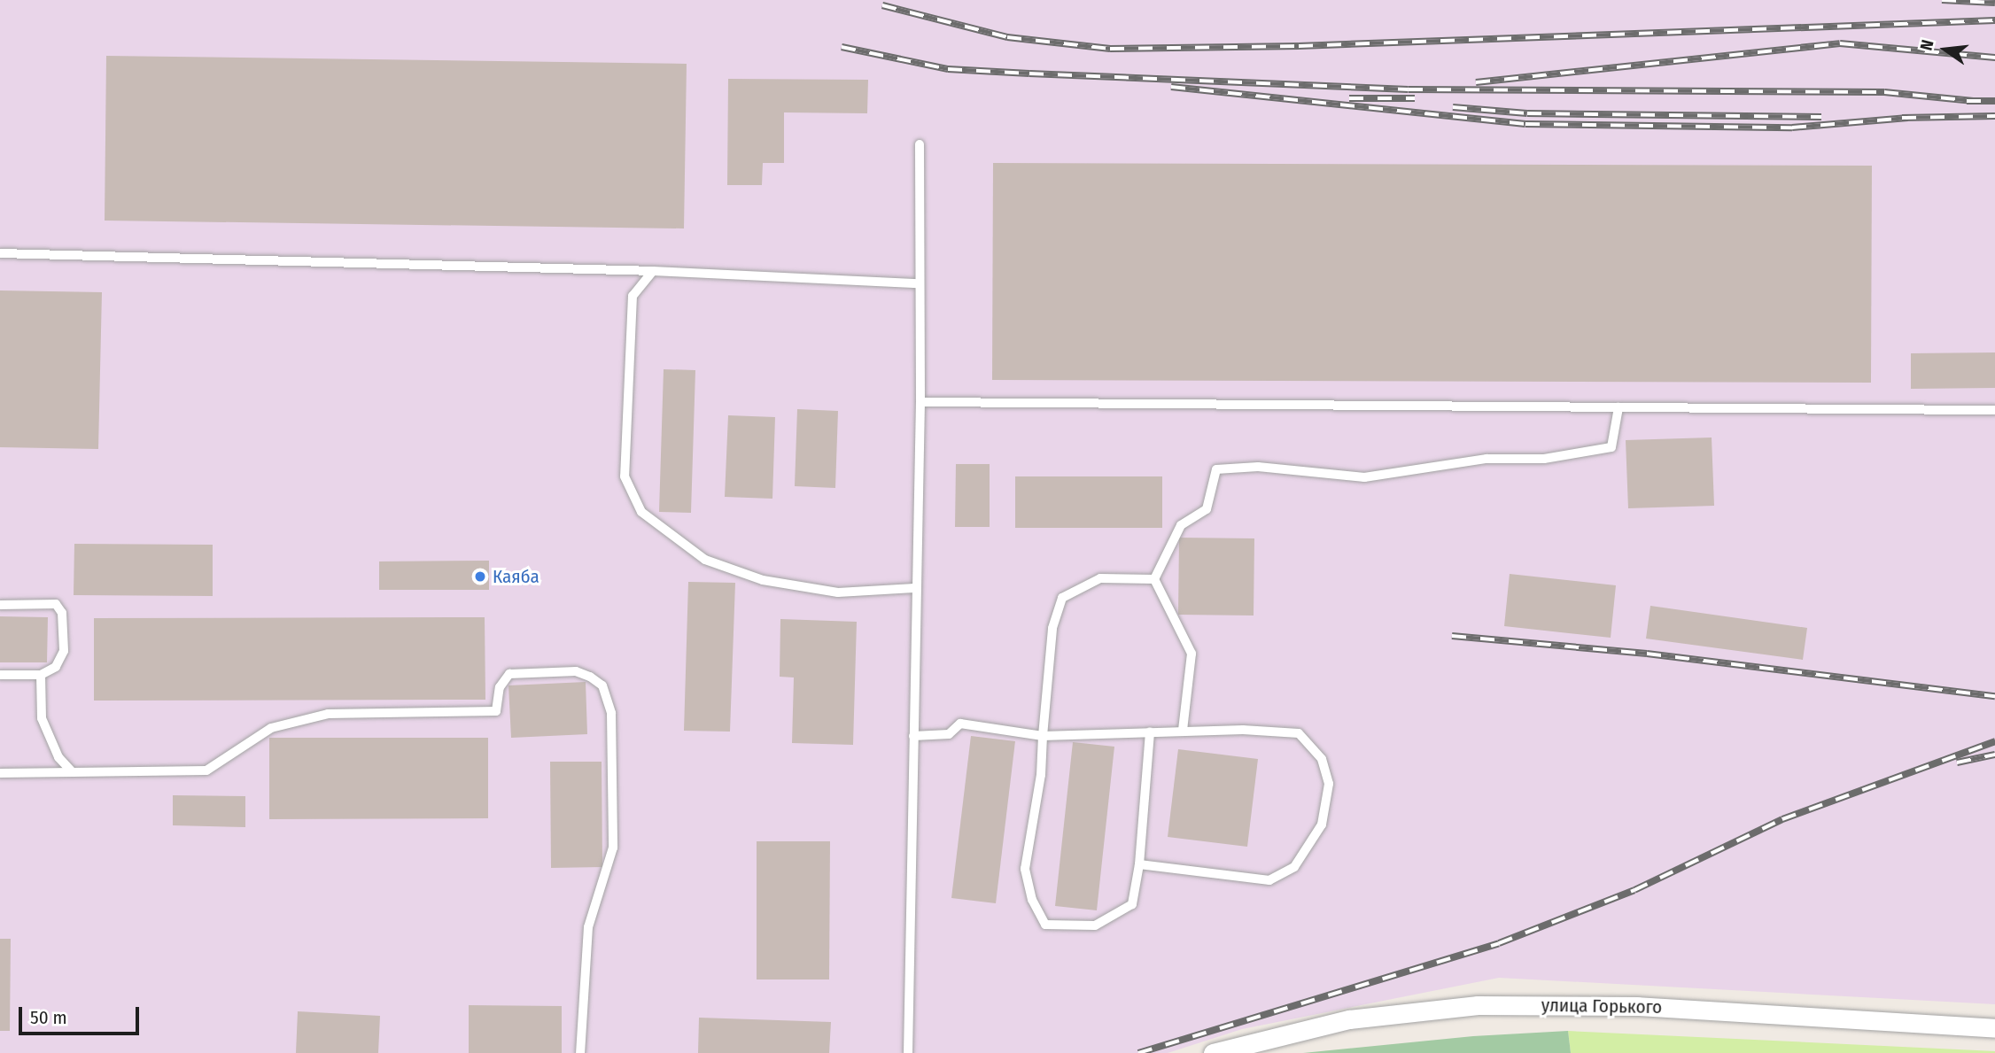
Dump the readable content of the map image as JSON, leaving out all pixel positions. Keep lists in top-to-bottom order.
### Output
{
  "streets": {
    "street": ["улица Горького"]
  },
  "places": ["Каяба"],
  "scale_bar": "50 m",
  "north": "left"
}
